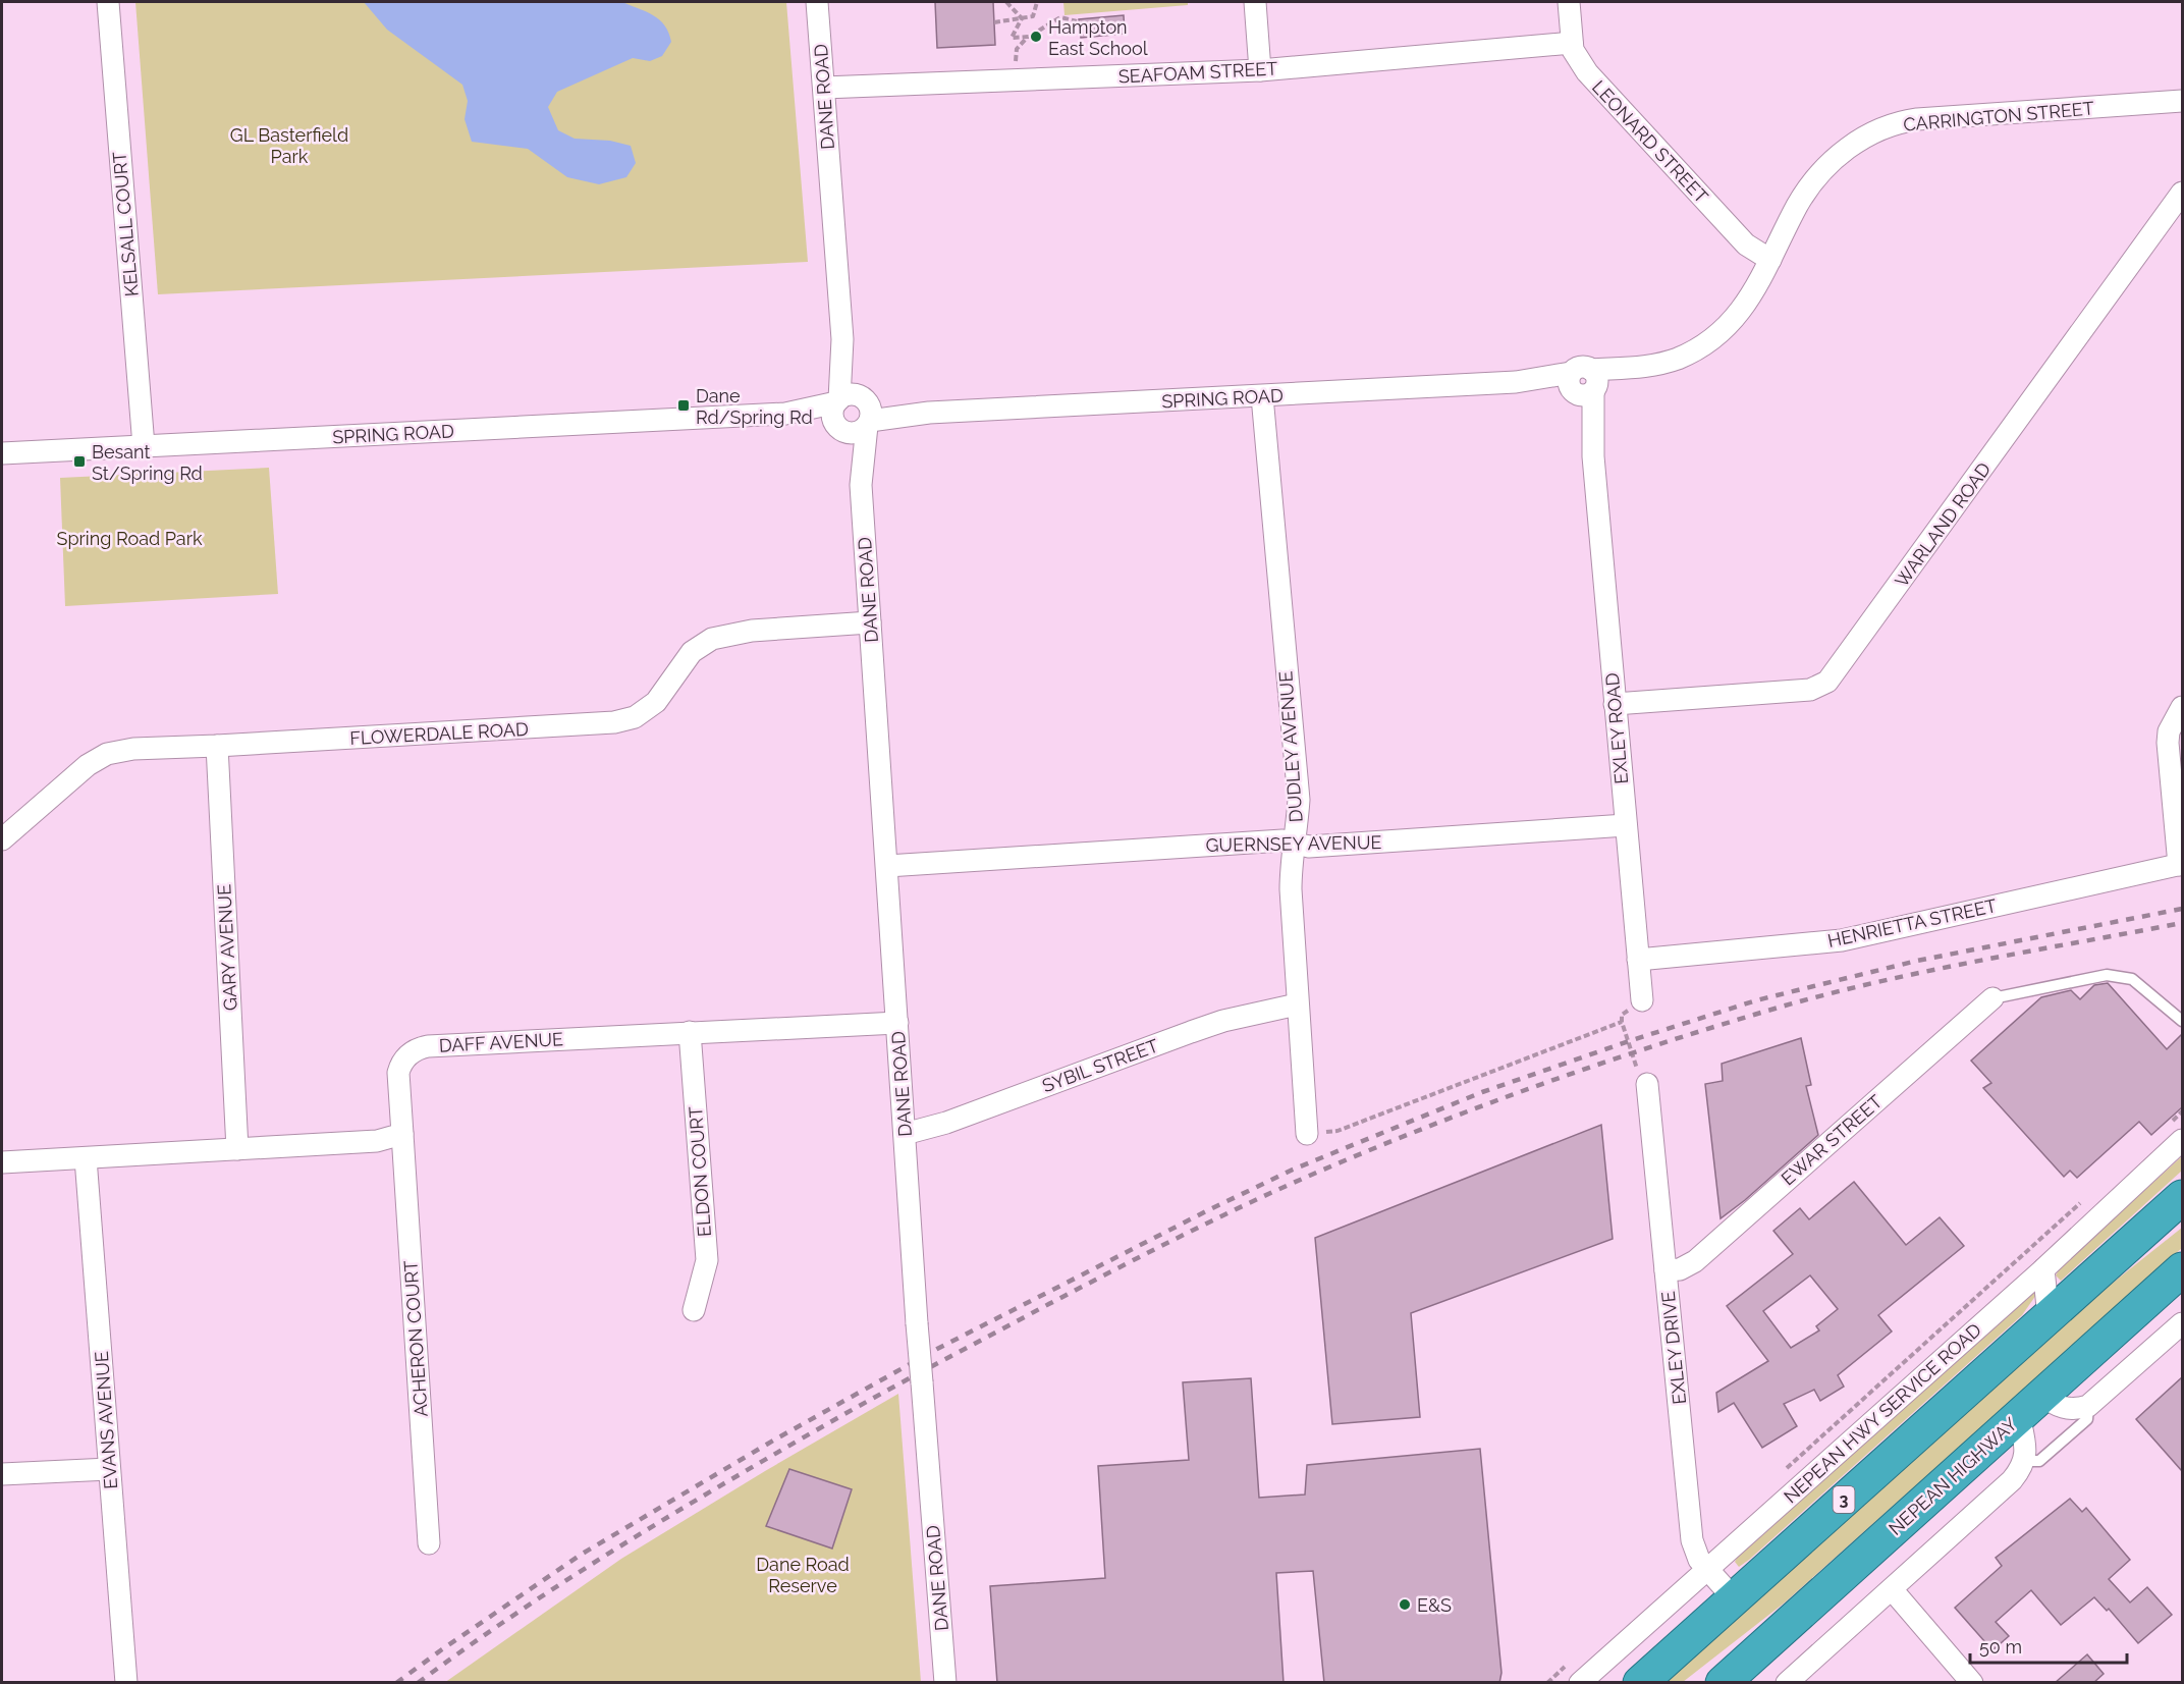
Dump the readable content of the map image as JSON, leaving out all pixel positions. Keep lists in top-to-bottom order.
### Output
{
  "streets": {
    "highway": ["NEPEAN HIGHWAY", "3"],
    "street": [
      "SEAFOAM STREET",
      "DANE ROAD",
      "CARRINGTON STREET",
      "LEONARD STREET",
      "KELSALL COURT",
      "SPRING ROAD",
      "WARLAND ROAD",
      "EXLEY ROAD",
      "FLOWERDALE ROAD",
      "DUDLEY AVENUE",
      "GUERNSEY AVENUE",
      "HENRIETTA STREET",
      "GARY AVENUE",
      "DAFF AVENUE",
      "SYBIL STREET",
      "EWAR STREET",
      "ELDON COURT",
      "ACHERON COURT",
      "EXLEY DRIVE",
      "NEPEAN HWY SERVICE ROAD",
      "EVANS AVENUE"
    ]
  },
  "crossings": [
    ["SEAFOAM STREET", "DANE ROAD"],
    ["SEAFOAM STREET", "LEONARD STREET"],
    ["DANE ROAD", "SPRING ROAD"],
    ["DANE ROAD", "FLOWERDALE ROAD"],
    ["DANE ROAD", "GUERNSEY AVENUE"],
    ["DANE ROAD", "DAFF AVENUE"],
    ["DANE ROAD", "SYBIL STREET"],
    ["CARRINGTON STREET", "LEONARD STREET"],
    ["CARRINGTON STREET", "SPRING ROAD"],
    ["CARRINGTON STREET", "EXLEY ROAD"],
    ["KELSALL COURT", "SPRING ROAD"],
    ["SPRING ROAD", "EXLEY ROAD"],
    ["SPRING ROAD", "DUDLEY AVENUE"],
    ["WARLAND ROAD", "EXLEY ROAD"],
    ["EXLEY ROAD", "GUERNSEY AVENUE"],
    ["EXLEY ROAD", "HENRIETTA STREET"],
    ["FLOWERDALE ROAD", "GARY AVENUE"],
    ["DUDLEY AVENUE", "GUERNSEY AVENUE"],
    ["DUDLEY AVENUE", "SYBIL STREET"],
    ["DAFF AVENUE", "ELDON COURT"],
    ["DAFF AVENUE", "ACHERON COURT"],
    ["EWAR STREET", "EXLEY DRIVE"],
    ["EXLEY DRIVE", "NEPEAN HWY SERVICE ROAD"],
    ["EXLEY DRIVE", "3"]
  ],
  "parks": ["GL Basterfield Park", "Spring Road Park", "Dane Road Reserve"],
  "places": {
    "other": ["Hampton East School", "E&S"],
    "transit": ["Dane Rd/Spring Rd", "Besant St/Spring Rd"]
  },
  "scale_bar": "50 m"
}
